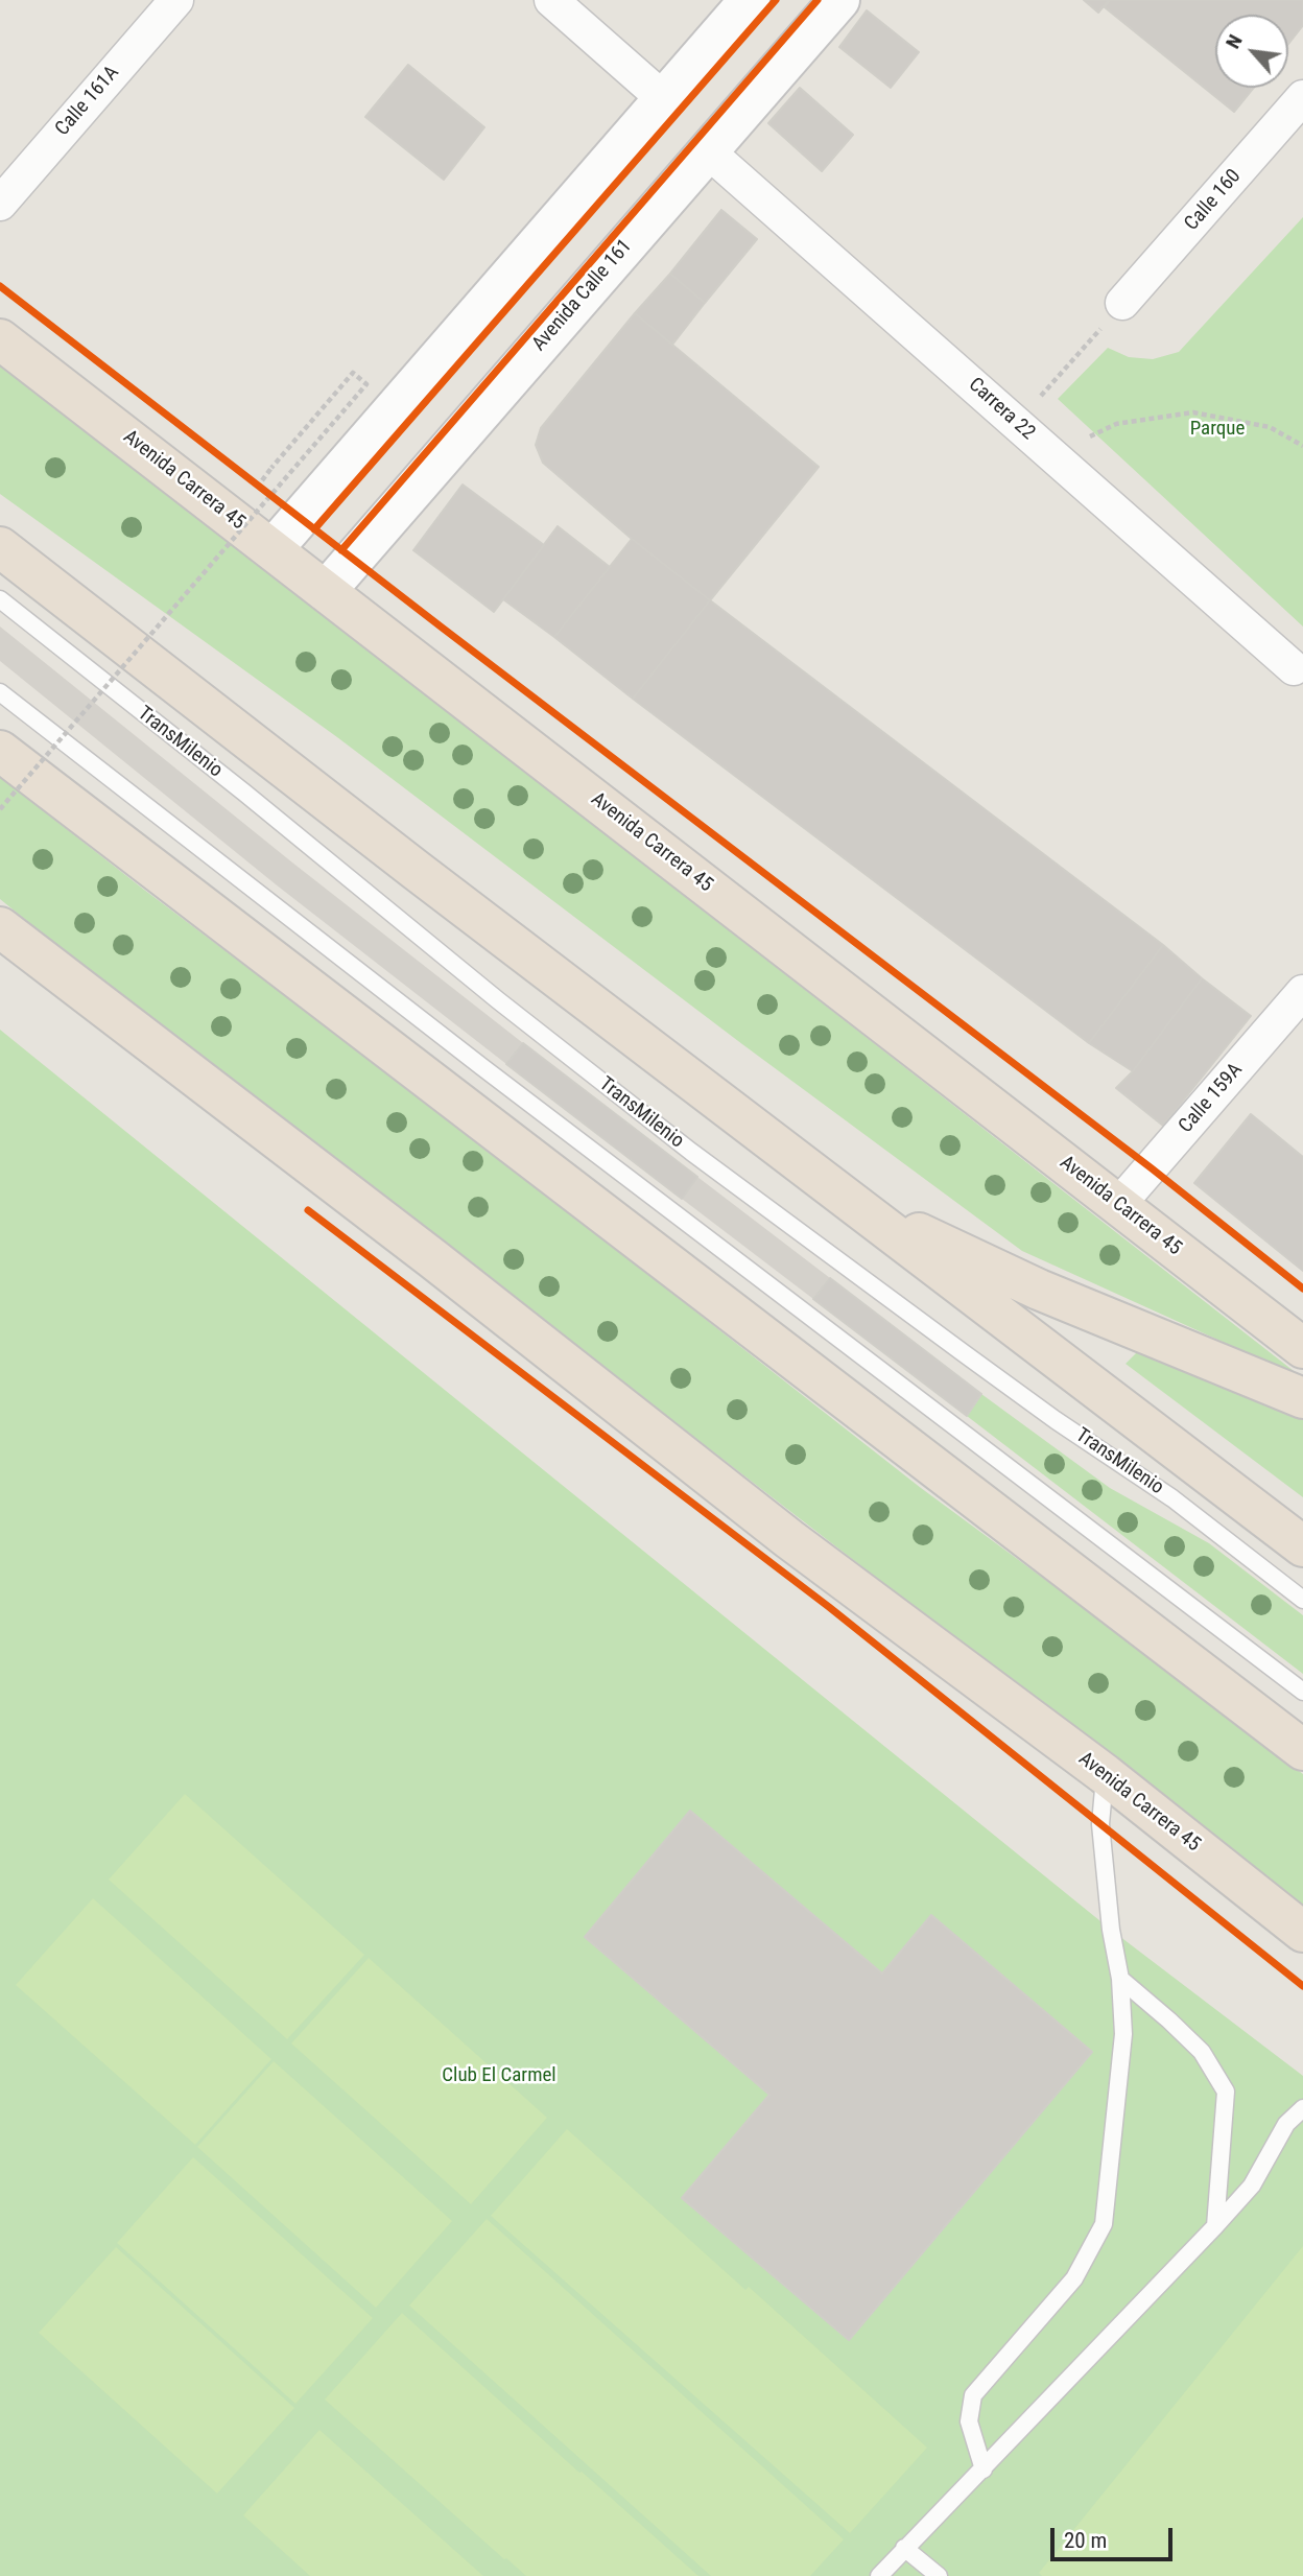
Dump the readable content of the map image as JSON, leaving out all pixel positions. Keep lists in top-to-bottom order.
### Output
{
  "streets": {
    "highway": ["Avenida Carrera 45"],
    "main road": ["Avenida Calle 161"],
    "street": [
      "Calle 161A",
      "Calle 160",
      "Carrera 22",
      "Calle 159A"
    ],
    "lane": ["TransMilenio"]
  },
  "crossings": [
    ["Avenida Calle 161", "Carrera 22"],
    ["Avenida Calle 161", "Avenida Carrera 45"],
    ["Avenida Carrera 45", "Calle 159A"]
  ],
  "parks": ["Parque", "Club El Carmel"],
  "scale_bar": "20 m",
  "north": "top left"
}
